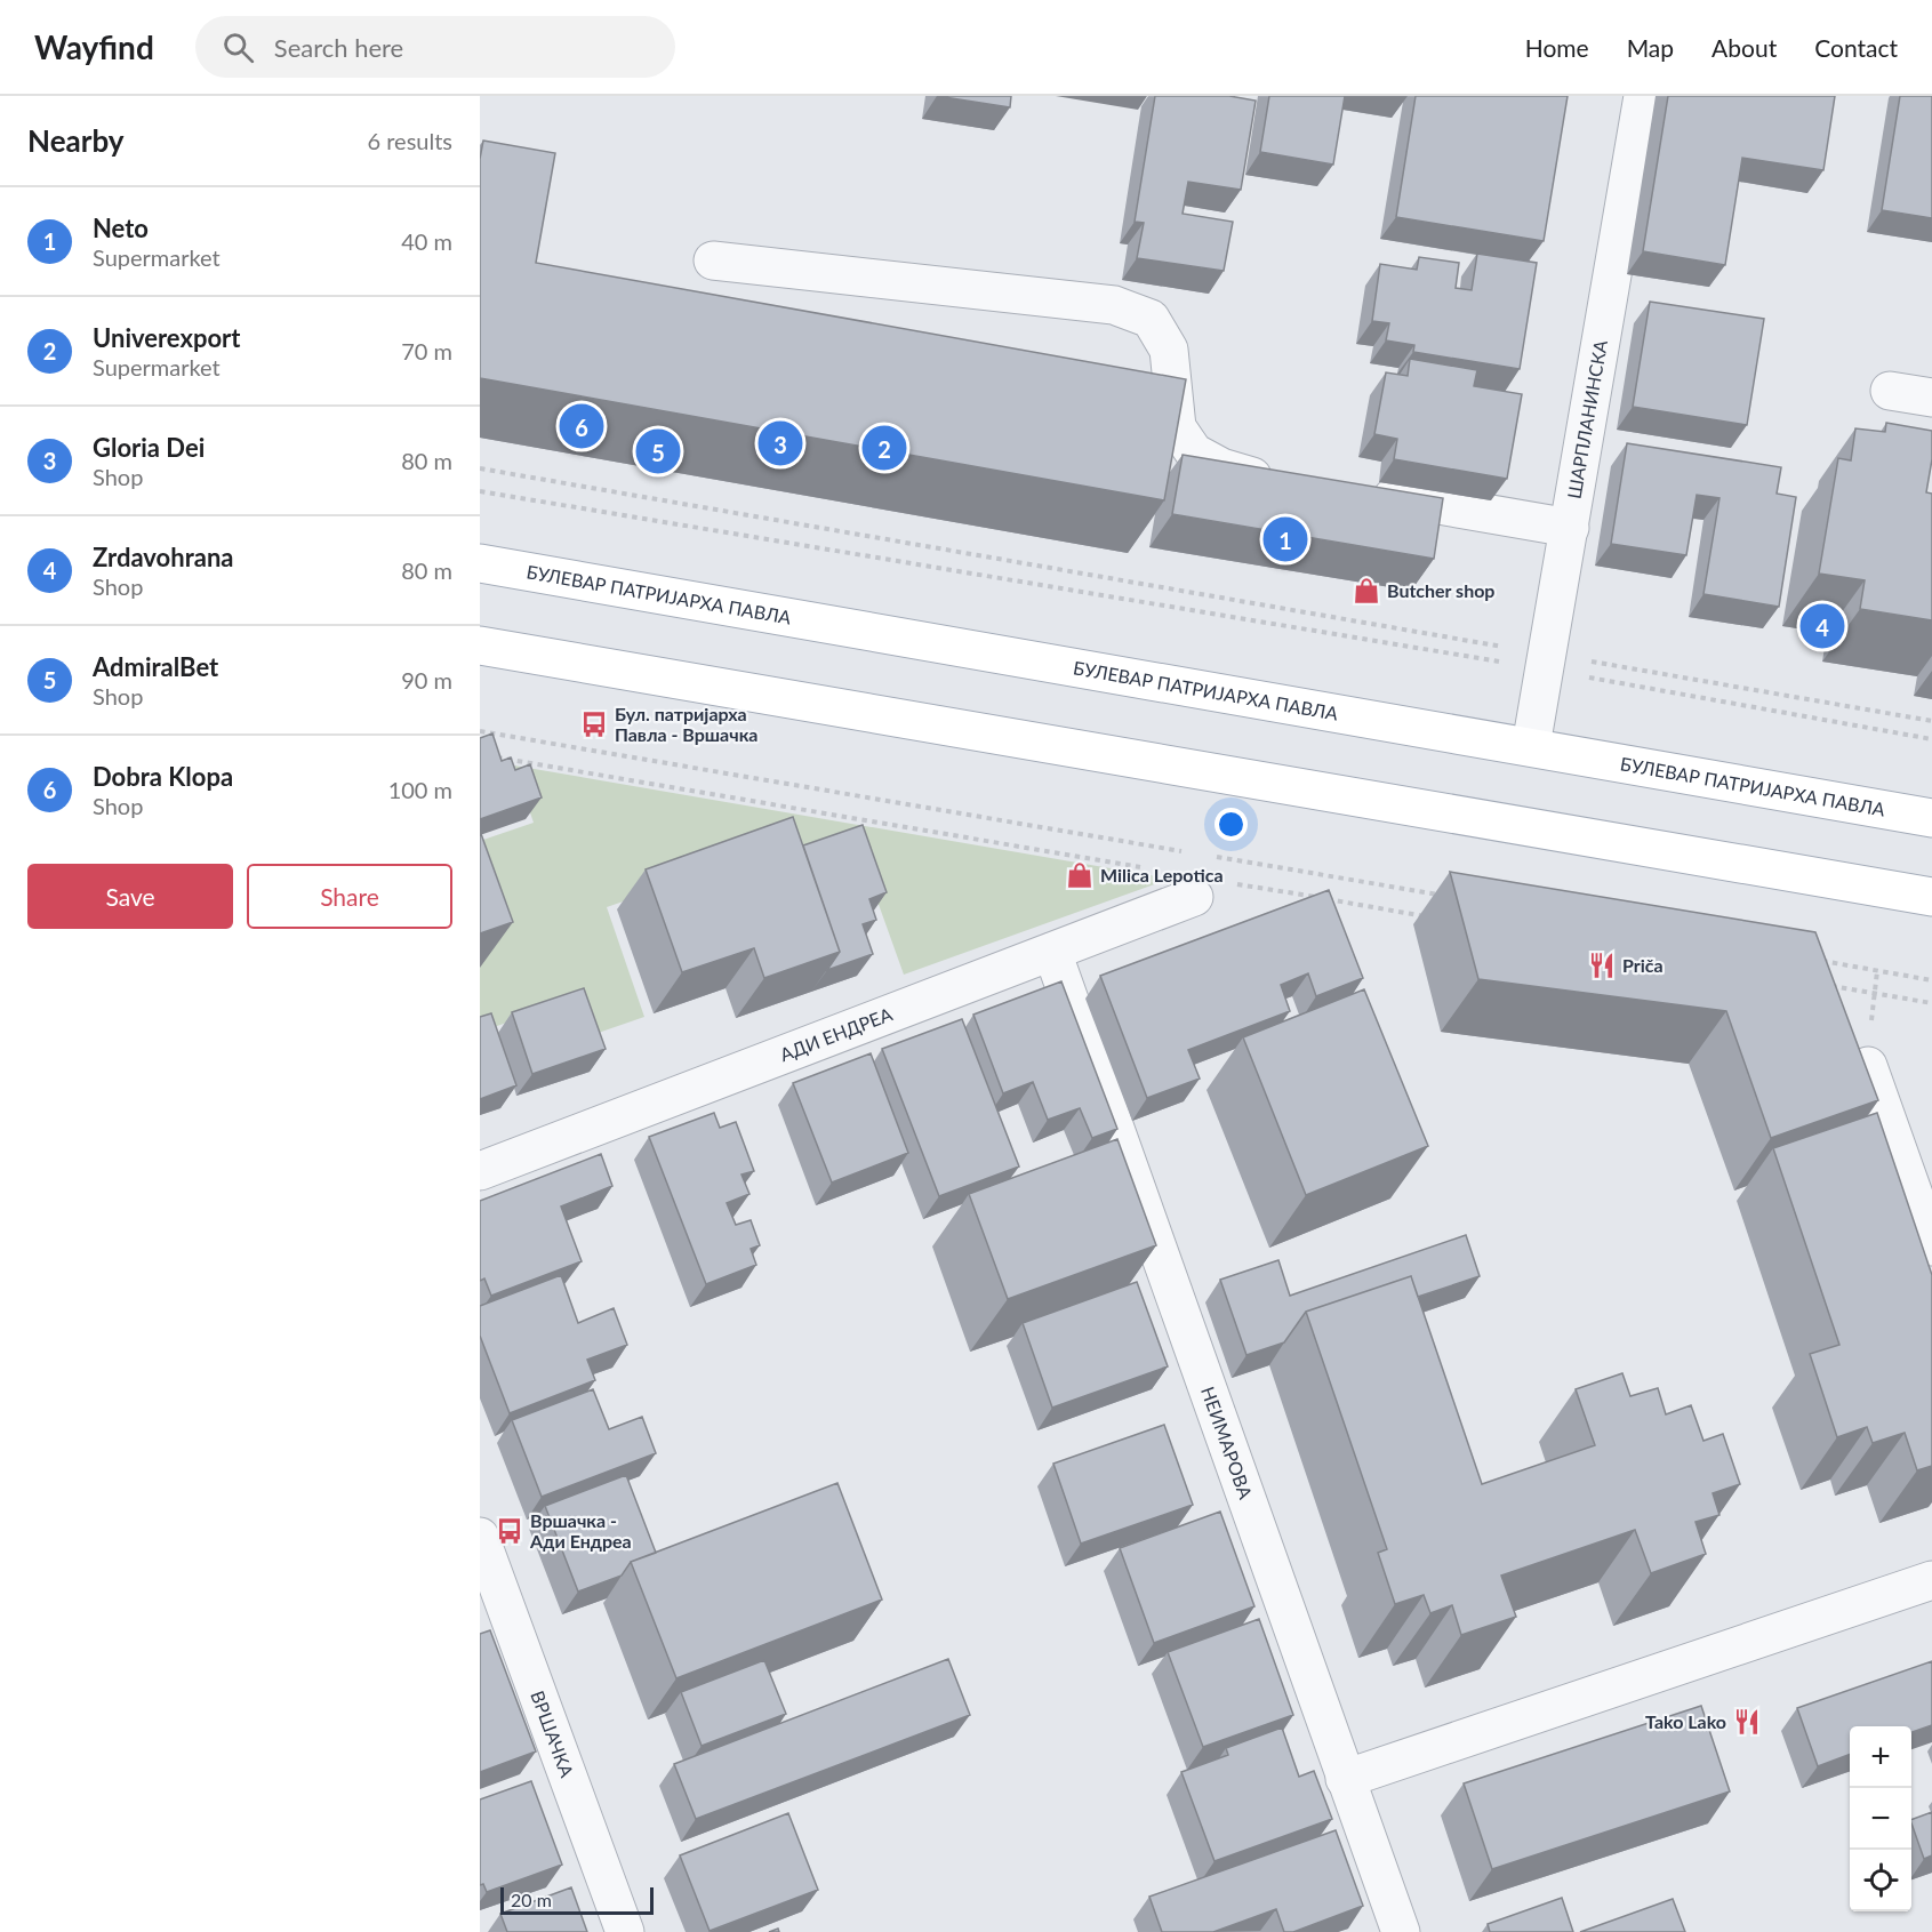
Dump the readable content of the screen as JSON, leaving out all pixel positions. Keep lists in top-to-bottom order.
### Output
{
  "streets": {
    "main road": ["БУЛЕВАР ПАТРИЈАРХА ПАВЛА"],
    "street": [
      "ШАРПЛАНИНСКА",
      "АДИ ЕНДРЕА",
      "НЕИМАРОВА",
      "ВРШАЧКА"
    ]
  },
  "crossings": [
    ["ШАРПЛАНИНСКА", "БУЛЕВАР ПАТРИЈАРХА ПАВЛА"],
    ["АДИ ЕНДРЕА", "НЕИМАРОВА"]
  ],
  "places": {
    "shop": ["Butcher shop", "Milica Lepotica"],
    "bus stop": ["Бул. патријарха Павла - Вршачка", "Вршачка - Ади Ендреа"],
    "restaurant": ["Priča", "Tako Lako"]
  },
  "scale_bar": "20 m",
  "page": {
    "header": "Wayfind",
    "search": "Search here",
    "nav": [
      "Home",
      "Map",
      "About",
      "Contact"
    ],
    "heading": ["Nearby", "6 results"],
    "list": [
      {
        "mark": "1",
        "name": "Neto",
        "note": "Supermarket",
        "value": "40 m"
      },
      {
        "mark": "2",
        "name": "Univerexport",
        "note": "Supermarket",
        "value": "70 m"
      },
      {
        "mark": "3",
        "name": "Gloria Dei",
        "note": "Shop",
        "value": "80 m"
      },
      {
        "mark": "4",
        "name": "Zrdavohrana",
        "note": "Shop",
        "value": "80 m"
      },
      {
        "mark": "5",
        "name": "AdmiralBet",
        "note": "Shop",
        "value": "90 m"
      },
      {
        "mark": "6",
        "name": "Dobra Klopa",
        "note": "Shop",
        "value": "100 m"
      }
    ],
    "pins": [
      "6",
      "3",
      "2",
      "5",
      "1",
      "4"
    ],
    "buttons": ["Save", "Share"],
    "map_buttons": ["+", "−"],
    "scale": "20 m"
  }
}
